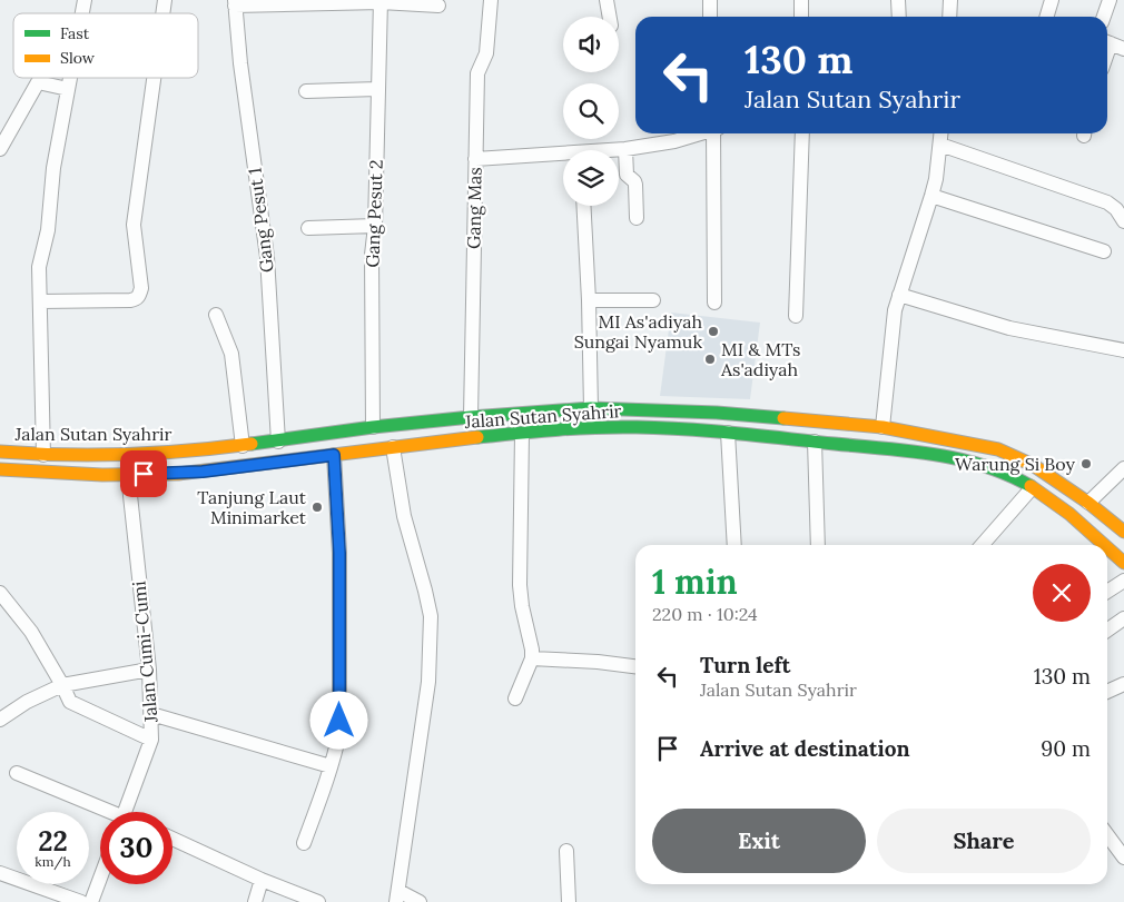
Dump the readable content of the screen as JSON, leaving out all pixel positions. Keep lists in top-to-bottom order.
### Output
{
  "streets": {
    "street": [
      "Gang Mas",
      "Gang Pesut 2",
      "Gang Pesut 1",
      "Jalan Sutan Syahrir",
      "Jalan Cumi-Cumi"
    ]
  },
  "crossings": [
    ["Gang Mas", "Jalan Sutan Syahrir"],
    ["Gang Pesut 2", "Jalan Sutan Syahrir"],
    ["Gang Pesut 1", "Jalan Sutan Syahrir"],
    ["Jalan Sutan Syahrir", "Jalan Cumi-Cumi"]
  ],
  "places": [
    "MI As'adiyah Sungai Nyamuk",
    "MI & MTs As'adiyah",
    "Warung Si Boy",
    "Tanjung Laut Minimarket"
  ],
  "legend": ["Fast", "Slow"],
  "page": {
    "turn": ["130 m", "Jalan Sutan Syahrir"],
    "heading": ["1 min", "220 m · 10:24"],
    "list": [
      {
        "name": "Turn left",
        "note": "Jalan Sutan Syahrir",
        "value": "130 m"
      },
      {
        "name": "Arrive at destination",
        "value": "90 m"
      }
    ],
    "buttons": ["Exit", "Share"],
    "speed": "22 km/h",
    "limit": "30"
  }
}
